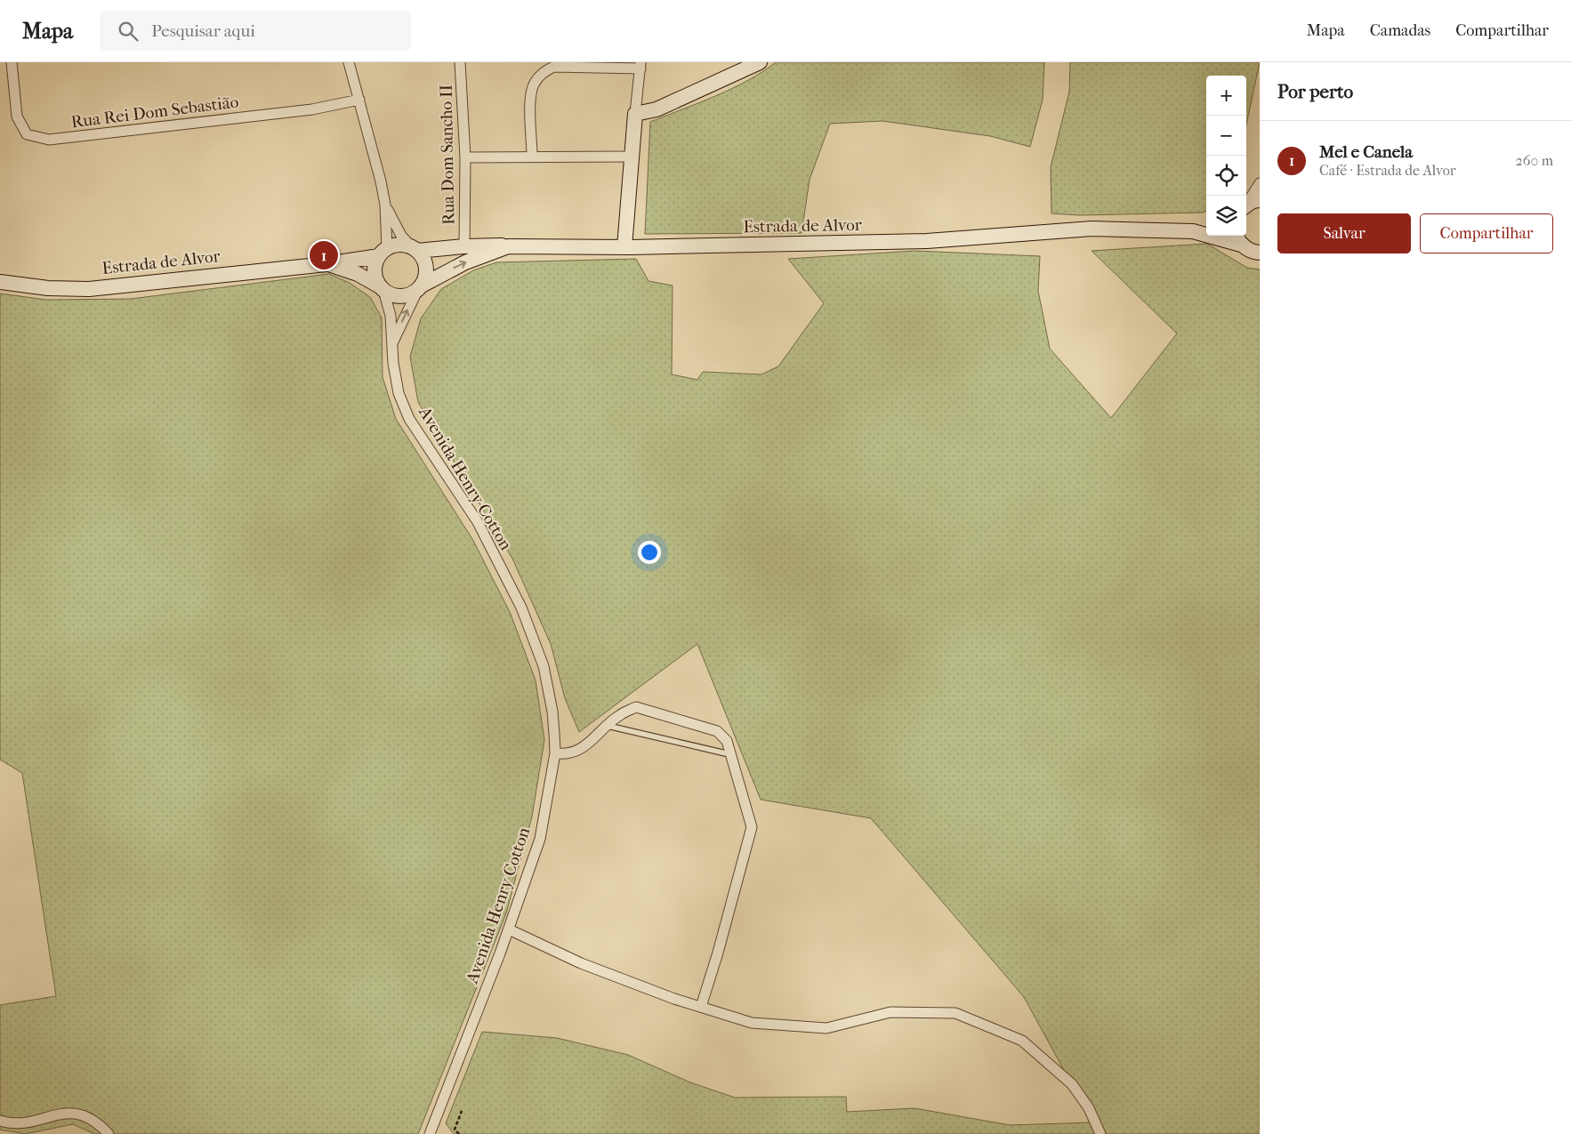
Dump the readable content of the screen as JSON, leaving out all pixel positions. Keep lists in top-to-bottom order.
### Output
{
  "streets": {
    "street": [
      "Rua Rei Dom Sebastião",
      "Rua Dom Sancho II",
      "Estrada de Alvor",
      "Avenida Henry Cotton"
    ]
  },
  "crossings": [
    ["Rua Dom Sancho II", "Estrada de Alvor"],
    ["Estrada de Alvor", "Avenida Henry Cotton"]
  ],
  "page": {
    "header": "Mapa",
    "search": "Pesquisar aqui",
    "nav": ["Mapa", "Camadas", "Compartilhar"],
    "heading": "Por perto",
    "map_buttons": ["+", "−"],
    "list": [
      {
        "mark": "1",
        "name": "Mel e Canela",
        "note": "Café · Estrada de Alvor",
        "value": "260 m"
      }
    ],
    "buttons": ["Salvar", "Compartilhar"],
    "pins": "1"
  }
}
